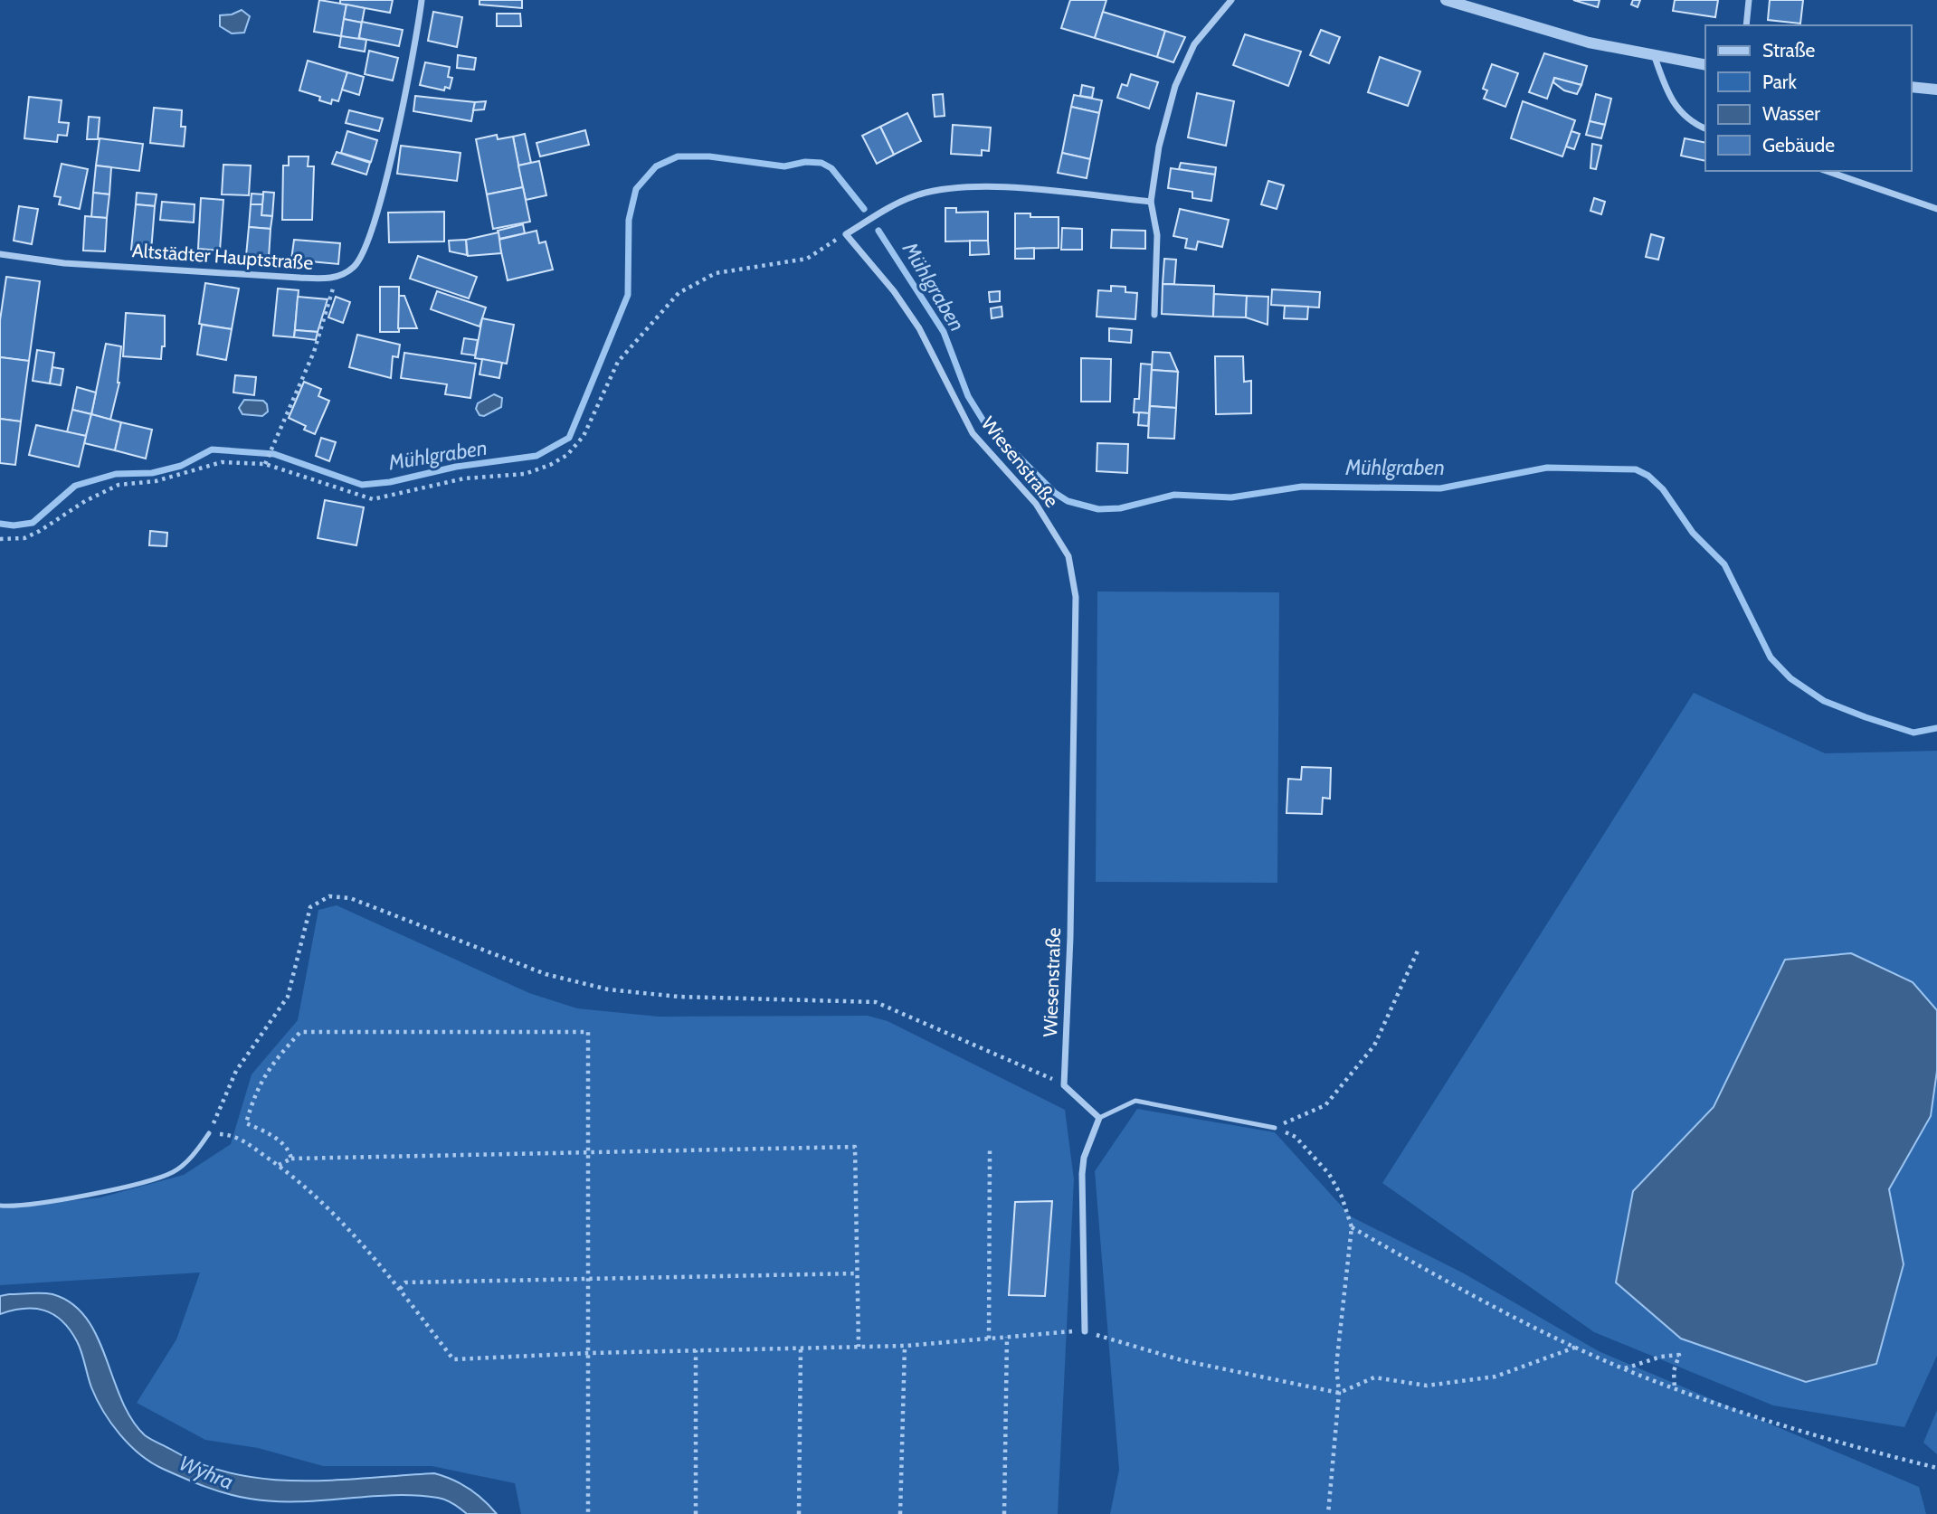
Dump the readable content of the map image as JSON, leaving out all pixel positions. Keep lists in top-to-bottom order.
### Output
{
  "streets": {
    "street": ["Altstädter Hauptstraße", "Wiesenstraße"]
  },
  "water": ["Mühlgraben", "Wyhra"],
  "legend": [
    "Straße",
    "Park",
    "Wasser",
    "Gebäude"
  ]
}
